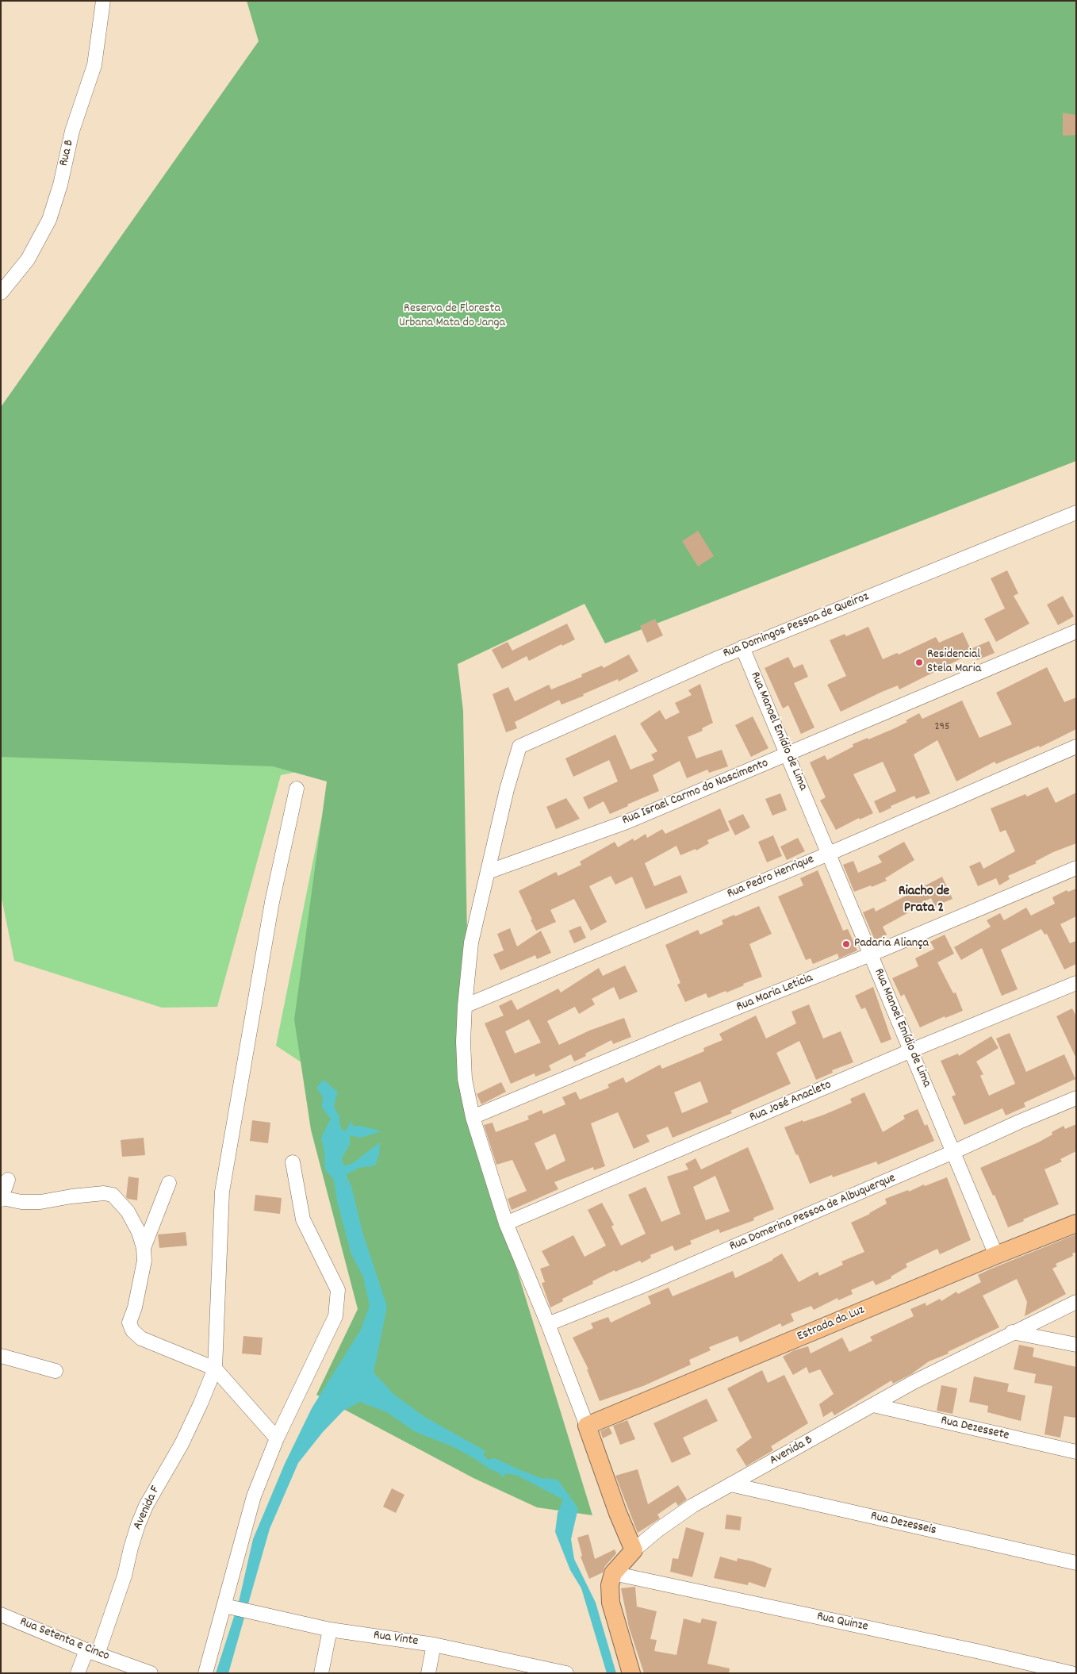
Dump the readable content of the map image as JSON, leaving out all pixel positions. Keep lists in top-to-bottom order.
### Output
{
  "streets": {
    "main road": ["Estrada da Luz", "Avenida B"],
    "street": [
      "Rua B",
      "Rua Domingos Pessoa de Queiroz",
      "Rua Manoel Emídio de Lima",
      "Rua Israel Carmo do Nascimento",
      "Rua Pedro Henrique",
      "Rua Maria Leticia",
      "Rua José Anacleto",
      "Rua Domerina Pessoa de Albuquerque",
      "Rua Dezessete",
      "Avenida F",
      "Rua Dezesseis",
      "Rua Quinze",
      "Rua Vinte",
      "Rua Setenta e Cinco"
    ]
  },
  "crossings": [
    ["Rua Domingos Pessoa de Queiroz", "Rua Manoel Emídio de Lima"],
    ["Rua Domingos Pessoa de Queiroz", "Rua Israel Carmo do Nascimento"],
    ["Rua Manoel Emídio de Lima", "Rua Israel Carmo do Nascimento"],
    ["Rua Manoel Emídio de Lima", "Rua Pedro Henrique"],
    ["Rua Manoel Emídio de Lima", "Rua Maria Leticia"],
    ["Rua Manoel Emídio de Lima", "Rua José Anacleto"],
    ["Rua Manoel Emídio de Lima", "Rua Domerina Pessoa de Albuquerque"],
    ["Rua Manoel Emídio de Lima", "Estrada da Luz"],
    ["Rua Dezessete", "Avenida B"],
    ["Avenida B", "Rua Dezesseis"],
    ["Avenida B", "Rua Quinze"],
    ["Avenida F", "Rua Setenta e Cinco"]
  ],
  "districts": ["Riacho de Prata 2"],
  "parks": ["Reserva de Floresta Urbana Mata do Janga"],
  "places": ["Residencial Stela Maria", "Padaria Aliança"],
  "house_numbers": ["295"]
}
